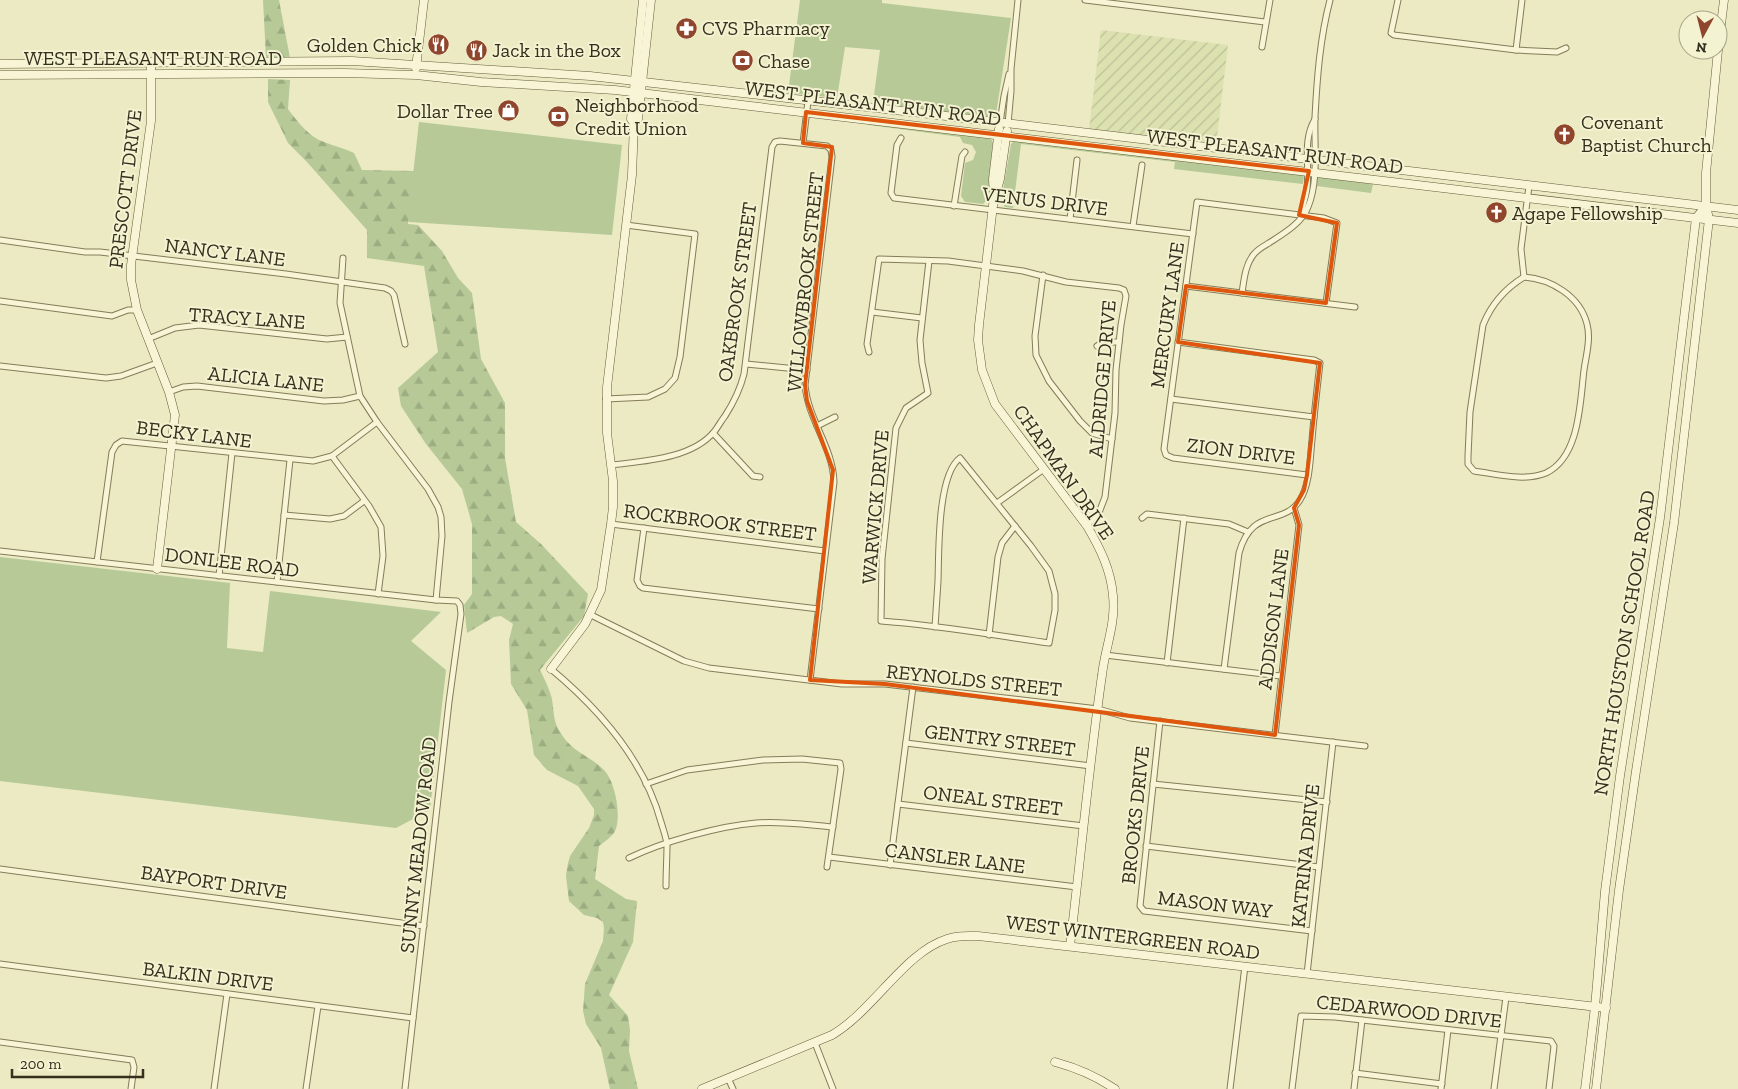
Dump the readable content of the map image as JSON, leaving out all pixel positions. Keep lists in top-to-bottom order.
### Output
{
  "streets": {
    "main road": [
      "WEST PLEASANT RUN ROAD",
      "PRESCOTT DRIVE",
      "CHAPMAN DRIVE",
      "NORTH HOUSTON SCHOOL ROAD",
      "WEST WINTERGREEN ROAD"
    ],
    "street": [
      "VENUS DRIVE",
      "NANCY LANE",
      "WILLOWBROOK STREET",
      "OAKBROOK STREET",
      "MERCURY LANE",
      "TRACY LANE",
      "ALICIA LANE",
      "ALDRIDGE DRIVE",
      "BECKY LANE",
      "ZION DRIVE",
      "WARWICK DRIVE",
      "ROCKBROOK STREET",
      "DONLEE ROAD",
      "ADDISON LANE",
      "REYNOLDS STREET",
      "GENTRY STREET",
      "ONEAL STREET",
      "BROOKS DRIVE",
      "SUNNY MEADOW ROAD",
      "KATRINA DRIVE",
      "CANSLER LANE",
      "BAYPORT DRIVE",
      "MASON WAY",
      "BALKIN DRIVE",
      "CEDARWOOD DRIVE"
    ]
  },
  "crossings": [
    ["WEST PLEASANT RUN ROAD", "PRESCOTT DRIVE"],
    ["WEST PLEASANT RUN ROAD", "CHAPMAN DRIVE"],
    ["WEST PLEASANT RUN ROAD", "NORTH HOUSTON SCHOOL ROAD"],
    ["PRESCOTT DRIVE", "NANCY LANE"],
    ["PRESCOTT DRIVE", "TRACY LANE"],
    ["PRESCOTT DRIVE", "ALICIA LANE"],
    ["PRESCOTT DRIVE", "BECKY LANE"],
    ["PRESCOTT DRIVE", "DONLEE ROAD"],
    ["VENUS DRIVE", "MERCURY LANE"],
    ["VENUS DRIVE", "CHAPMAN DRIVE"],
    ["WILLOWBROOK STREET", "OAKBROOK STREET"],
    ["WILLOWBROOK STREET", "ROCKBROOK STREET"],
    ["WILLOWBROOK STREET", "REYNOLDS STREET"],
    ["MERCURY LANE", "ZION DRIVE"],
    ["ALDRIDGE DRIVE", "CHAPMAN DRIVE"],
    ["BECKY LANE", "DONLEE ROAD"],
    ["CHAPMAN DRIVE", "REYNOLDS STREET"],
    ["CHAPMAN DRIVE", "GENTRY STREET"],
    ["CHAPMAN DRIVE", "ONEAL STREET"],
    ["CHAPMAN DRIVE", "CANSLER LANE"],
    ["CHAPMAN DRIVE", "WEST WINTERGREEN ROAD"],
    ["DONLEE ROAD", "SUNNY MEADOW ROAD"],
    ["ADDISON LANE", "REYNOLDS STREET"],
    ["NORTH HOUSTON SCHOOL ROAD", "WEST WINTERGREEN ROAD"],
    ["REYNOLDS STREET", "BROOKS DRIVE"],
    ["REYNOLDS STREET", "KATRINA DRIVE"],
    ["BROOKS DRIVE", "MASON WAY"],
    ["SUNNY MEADOW ROAD", "BAYPORT DRIVE"],
    ["SUNNY MEADOW ROAD", "BALKIN DRIVE"],
    ["KATRINA DRIVE", "MASON WAY"],
    ["KATRINA DRIVE", "WEST WINTERGREEN ROAD"]
  ],
  "places": {
    "pharmacy": ["CVS Pharmacy"],
    "restaurant": ["Golden Chick", "Jack in the Box"],
    "bank": ["Chase", "Neighborhood Credit Union"],
    "shop": ["Dollar Tree"],
    "church": ["Covenant Baptist Church", "Agape Fellowship"]
  },
  "scale_bar": "200 m",
  "north": "bottom"
}
